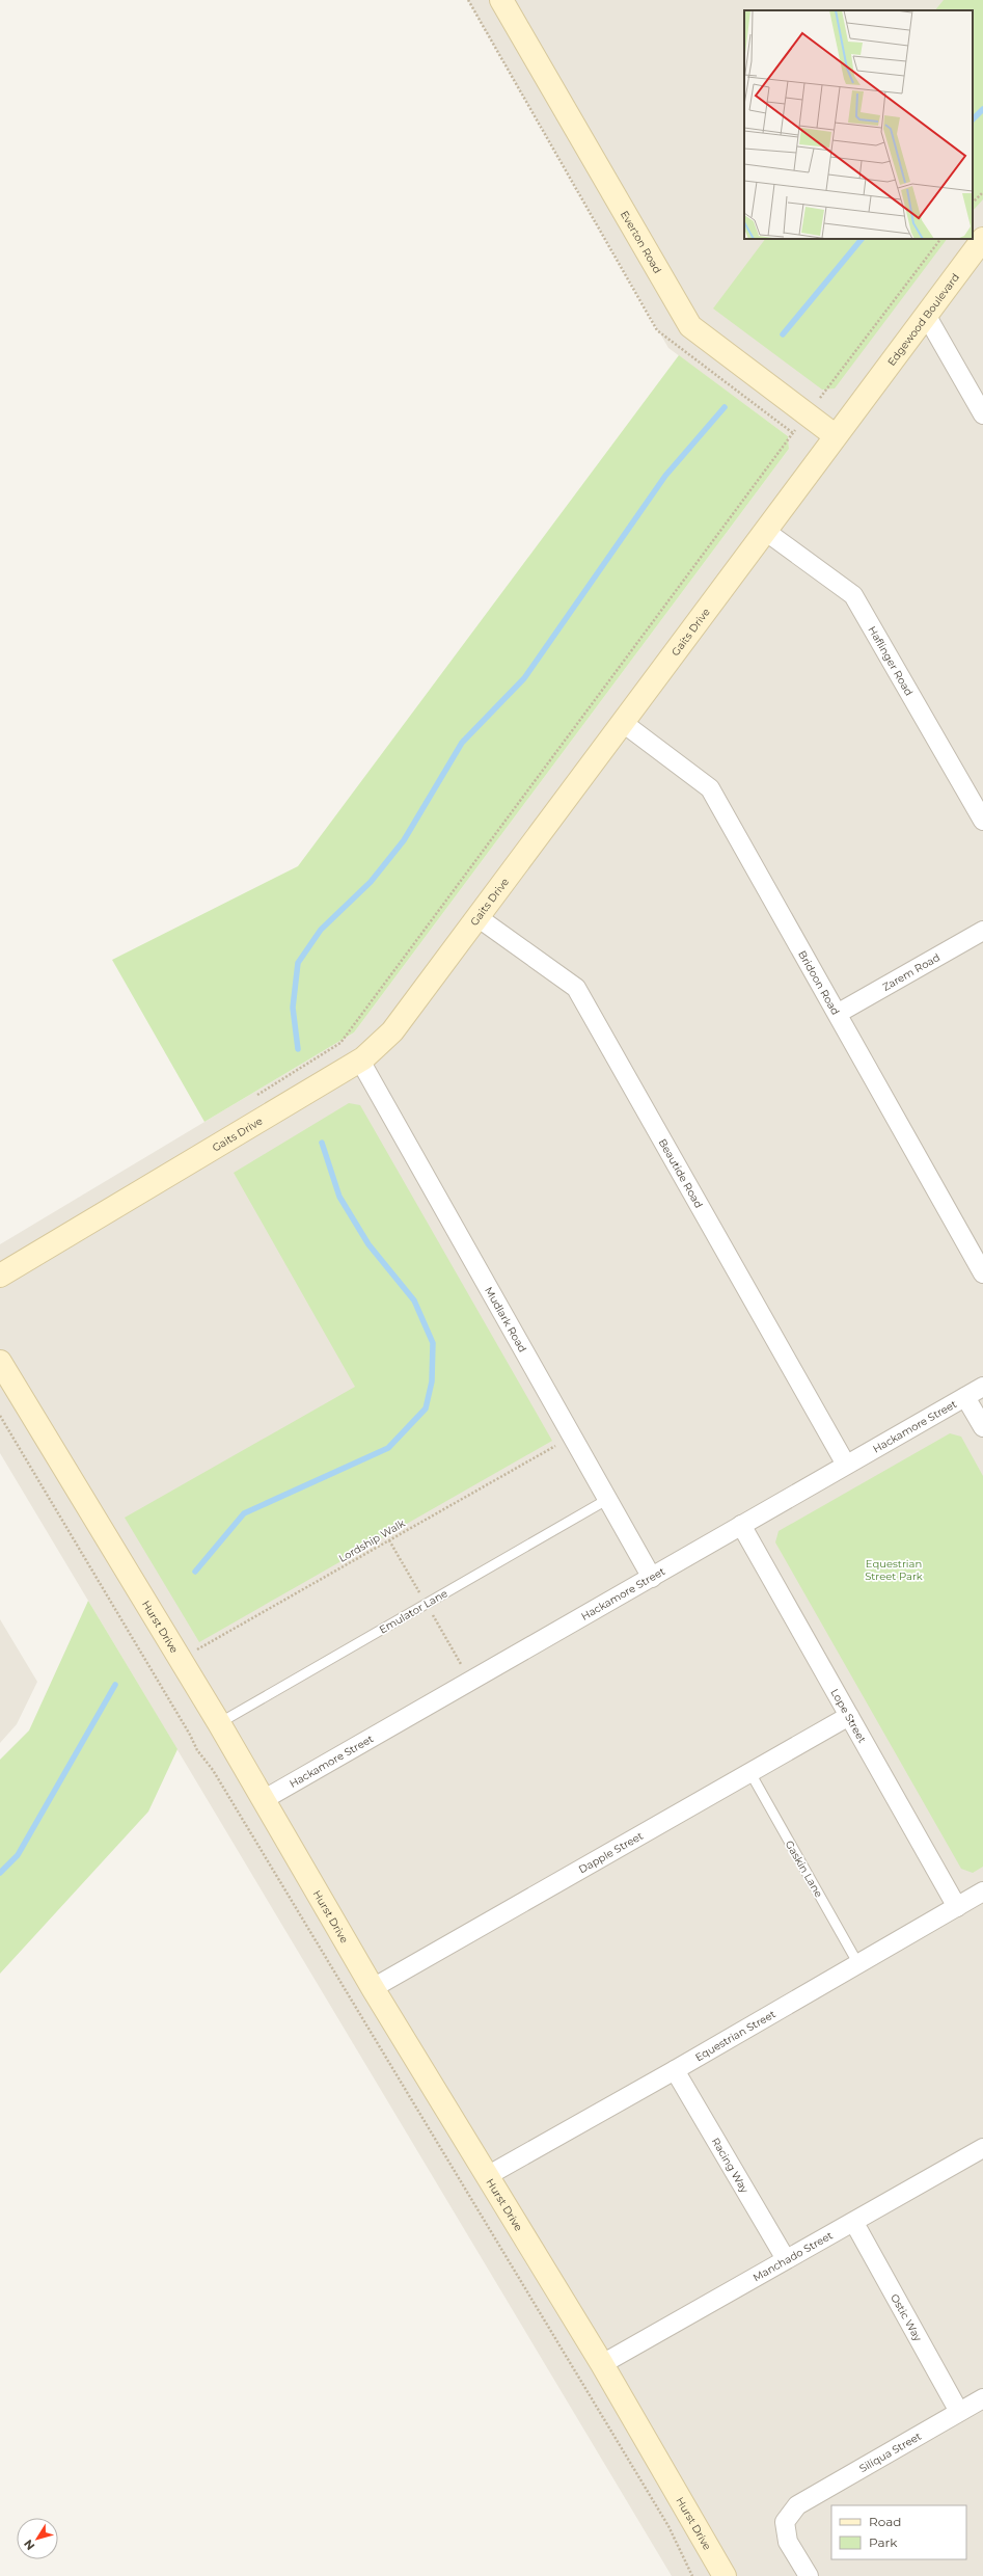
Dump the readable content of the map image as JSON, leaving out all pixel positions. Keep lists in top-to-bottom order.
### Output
{
  "streets": {
    "street": [
      "Everton Road",
      "Edgewood Boulevard",
      "Gaits Drive",
      "Haflinger Road",
      "Zarem Road",
      "Bridoon Road",
      "Beautide Road",
      "Mudlark Road",
      "Hackamore Street",
      "Hurst Drive",
      "Lope Street",
      "Dapple Street",
      "Equestrian Street",
      "Racing Way",
      "Manchado Street",
      "Ostic Way",
      "Siliqua Street"
    ],
    "lane": ["Emulator Lane", "Gaskin Lane"],
    "path": ["Lordship Walk"]
  },
  "crossings": [
    ["Everton Road", "Gaits Drive"],
    ["Edgewood Boulevard", "Gaits Drive"],
    ["Gaits Drive", "Haflinger Road"],
    ["Gaits Drive", "Bridoon Road"],
    ["Gaits Drive", "Beautide Road"],
    ["Gaits Drive", "Mudlark Road"],
    ["Zarem Road", "Bridoon Road"],
    ["Beautide Road", "Hackamore Street"],
    ["Mudlark Road", "Hackamore Street"],
    ["Mudlark Road", "Lordship Walk"],
    ["Mudlark Road", "Emulator Lane"],
    ["Hackamore Street", "Hurst Drive"],
    ["Hackamore Street", "Lope Street"],
    ["Lordship Walk", "Hurst Drive"],
    ["Emulator Lane", "Hurst Drive"],
    ["Hurst Drive", "Dapple Street"],
    ["Hurst Drive", "Equestrian Street"],
    ["Hurst Drive", "Manchado Street"],
    ["Lope Street", "Dapple Street"],
    ["Lope Street", "Equestrian Street"],
    ["Dapple Street", "Gaskin Lane"],
    ["Gaskin Lane", "Equestrian Street"],
    ["Equestrian Street", "Racing Way"],
    ["Racing Way", "Manchado Street"],
    ["Manchado Street", "Ostic Way"],
    ["Ostic Way", "Siliqua Street"]
  ],
  "parks": ["Equestrian Street Park"],
  "legend": ["Road", "Park"],
  "north": "bottom left"
}
